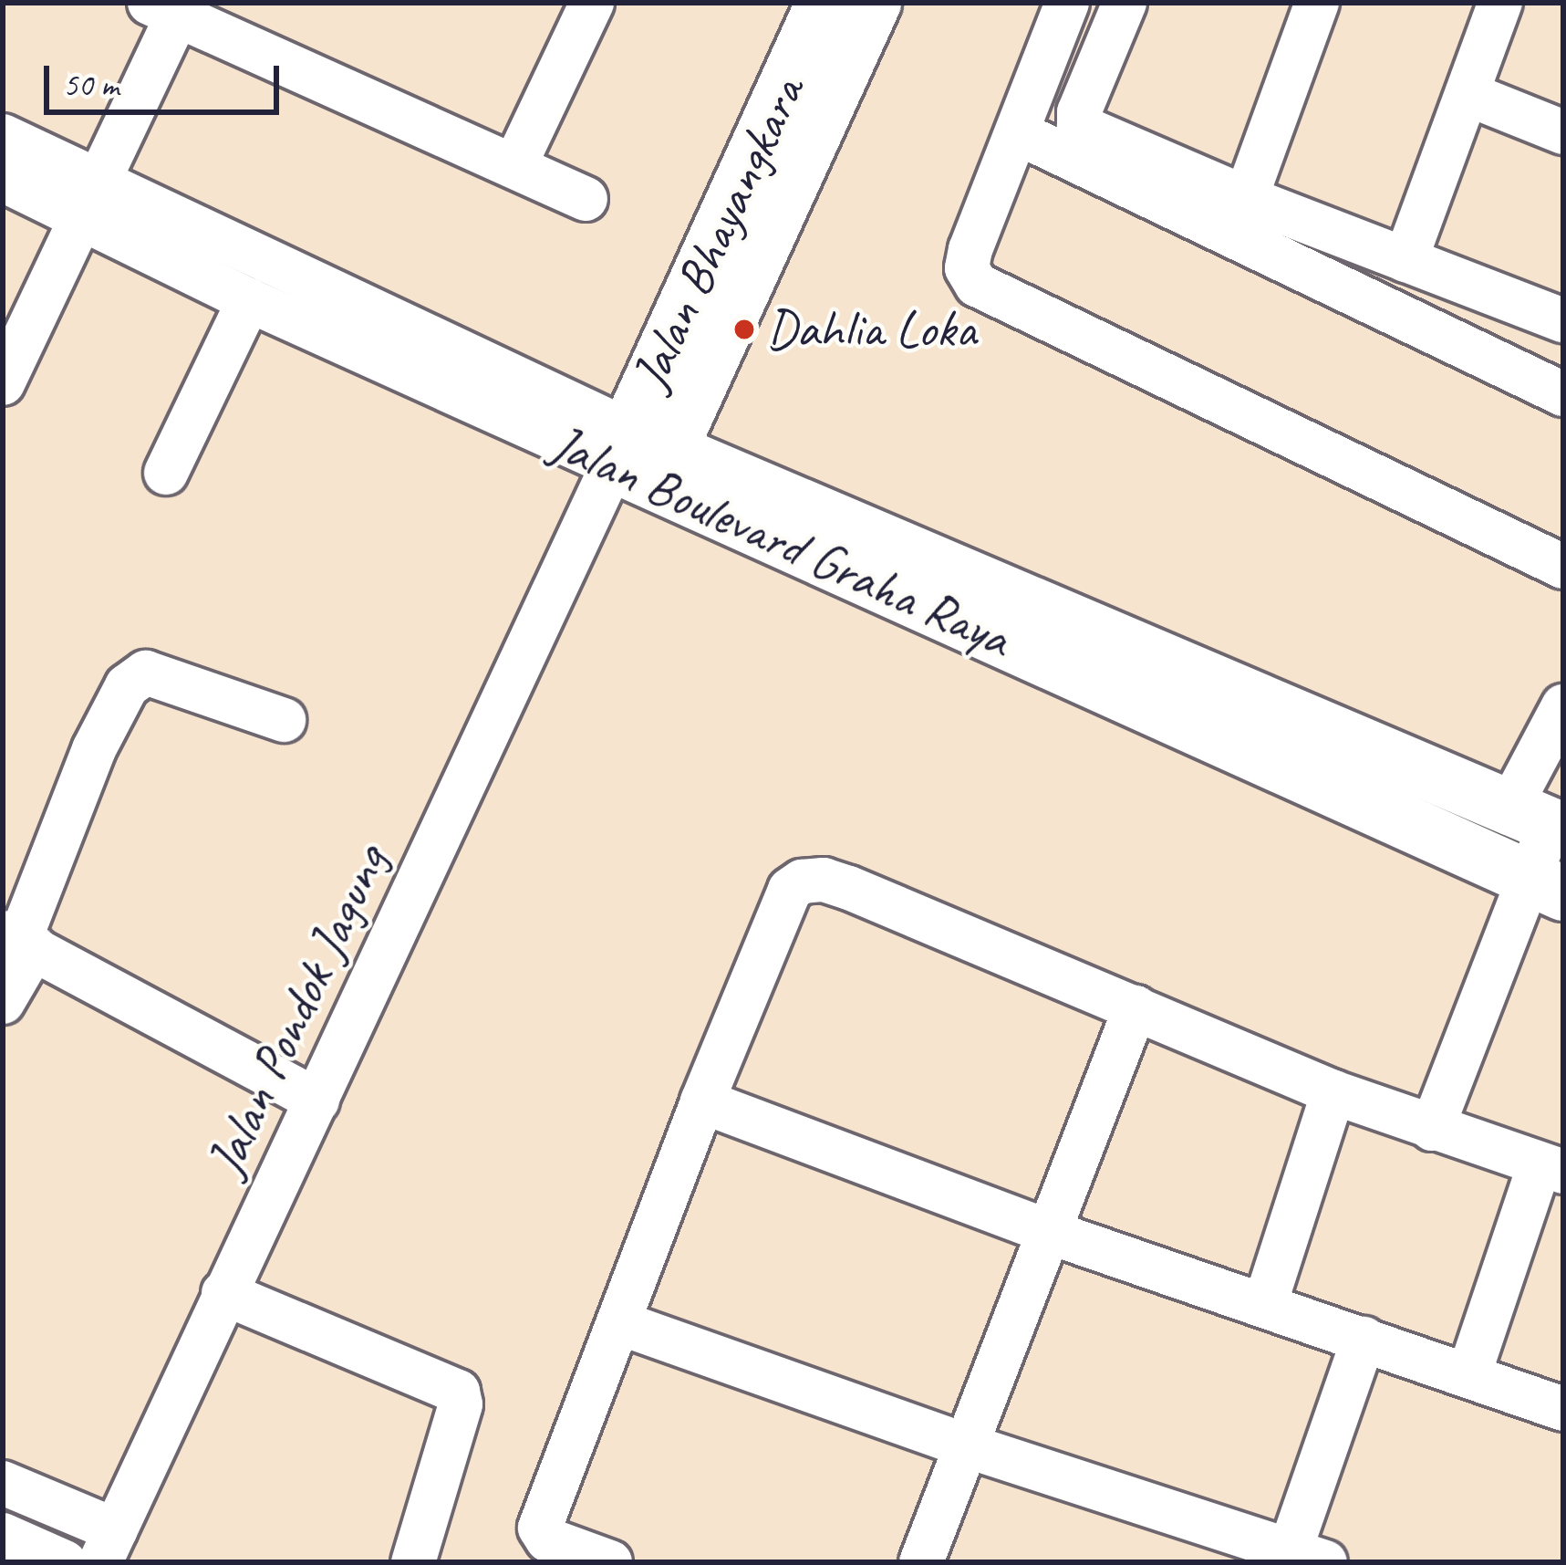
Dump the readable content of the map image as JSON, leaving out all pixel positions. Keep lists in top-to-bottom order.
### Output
{
  "streets": {
    "main road": ["Jalan Bhayangkara", "Jalan Boulevard Graha Raya"],
    "street": ["Jalan Pondok Jagung"]
  },
  "crossings": [
    ["Jalan Bhayangkara", "Jalan Boulevard Graha Raya"],
    ["Jalan Bhayangkara", "Jalan Pondok Jagung"],
    ["Jalan Boulevard Graha Raya", "Jalan Pondok Jagung"]
  ],
  "places": ["Dahlia Loka"],
  "scale_bar": "50 m"
}
